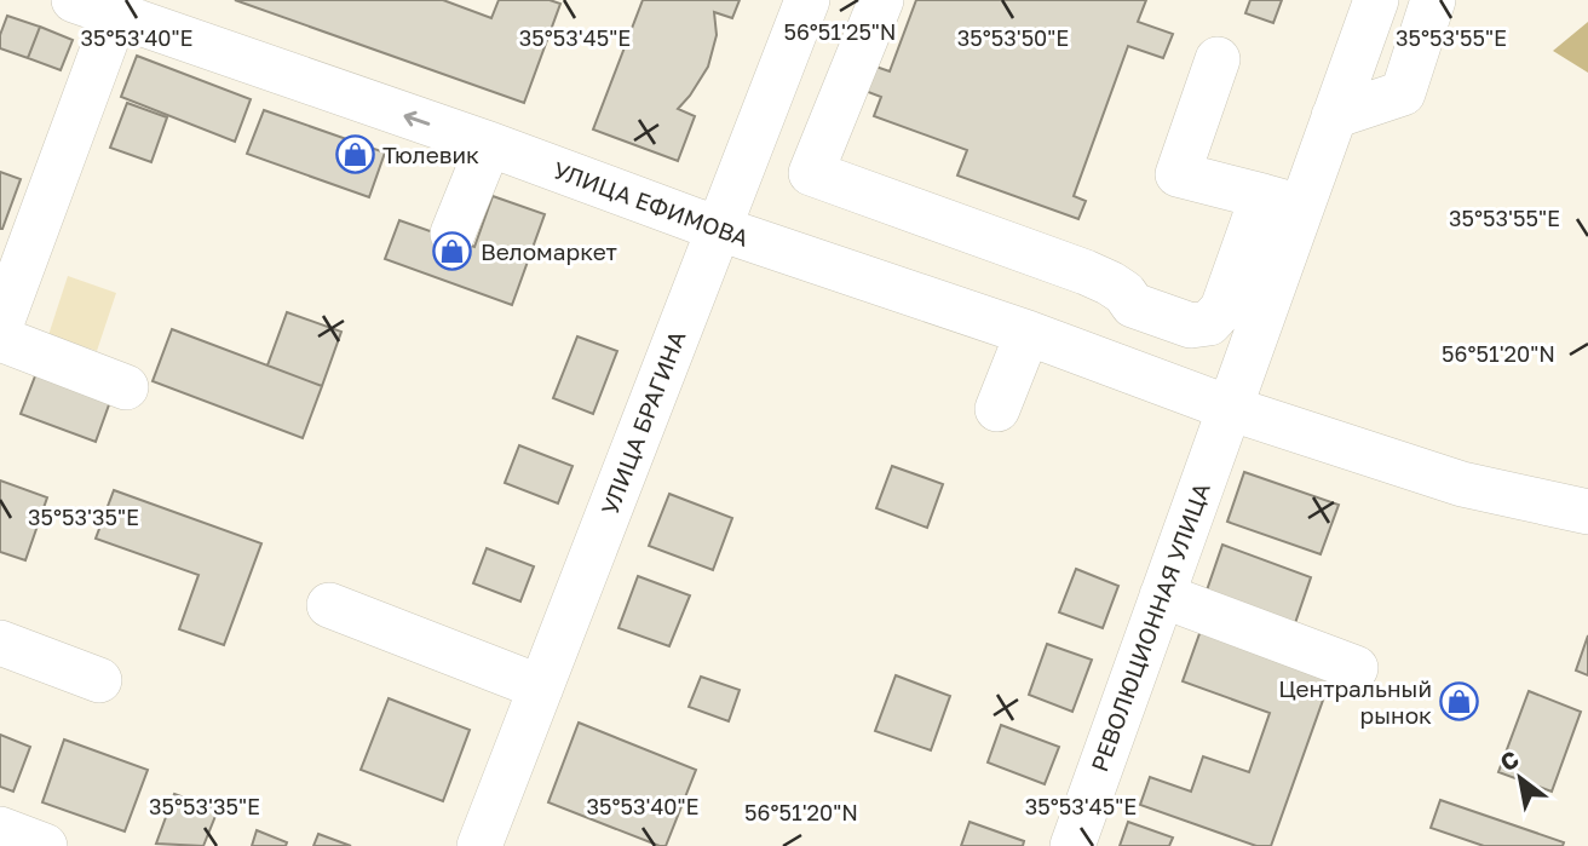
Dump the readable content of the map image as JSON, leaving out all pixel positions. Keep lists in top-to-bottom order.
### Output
{
  "streets": {
    "street": ["УЛИЦА ЕФИМОВА", "УЛИЦА БРАГИНА", "РЕВОЛЮЦИОННАЯ УЛИЦА"]
  },
  "crossings": [
    ["УЛИЦА ЕФИМОВА", "УЛИЦА БРАГИНА"],
    ["УЛИЦА ЕФИМОВА", "РЕВОЛЮЦИОННАЯ УЛИЦА"]
  ],
  "places": {
    "shop": ["Тюлевик", "Веломаркет", "Центральный рынок"]
  },
  "north": "top left",
  "coordinates": [
    "56°51'25\"N",
    "35°53'40\"E",
    "35°53'45\"E",
    "35°53'50\"E",
    "35°53'55\"E",
    "56°51'20\"N",
    "35°53'35\"E"
  ]
}
